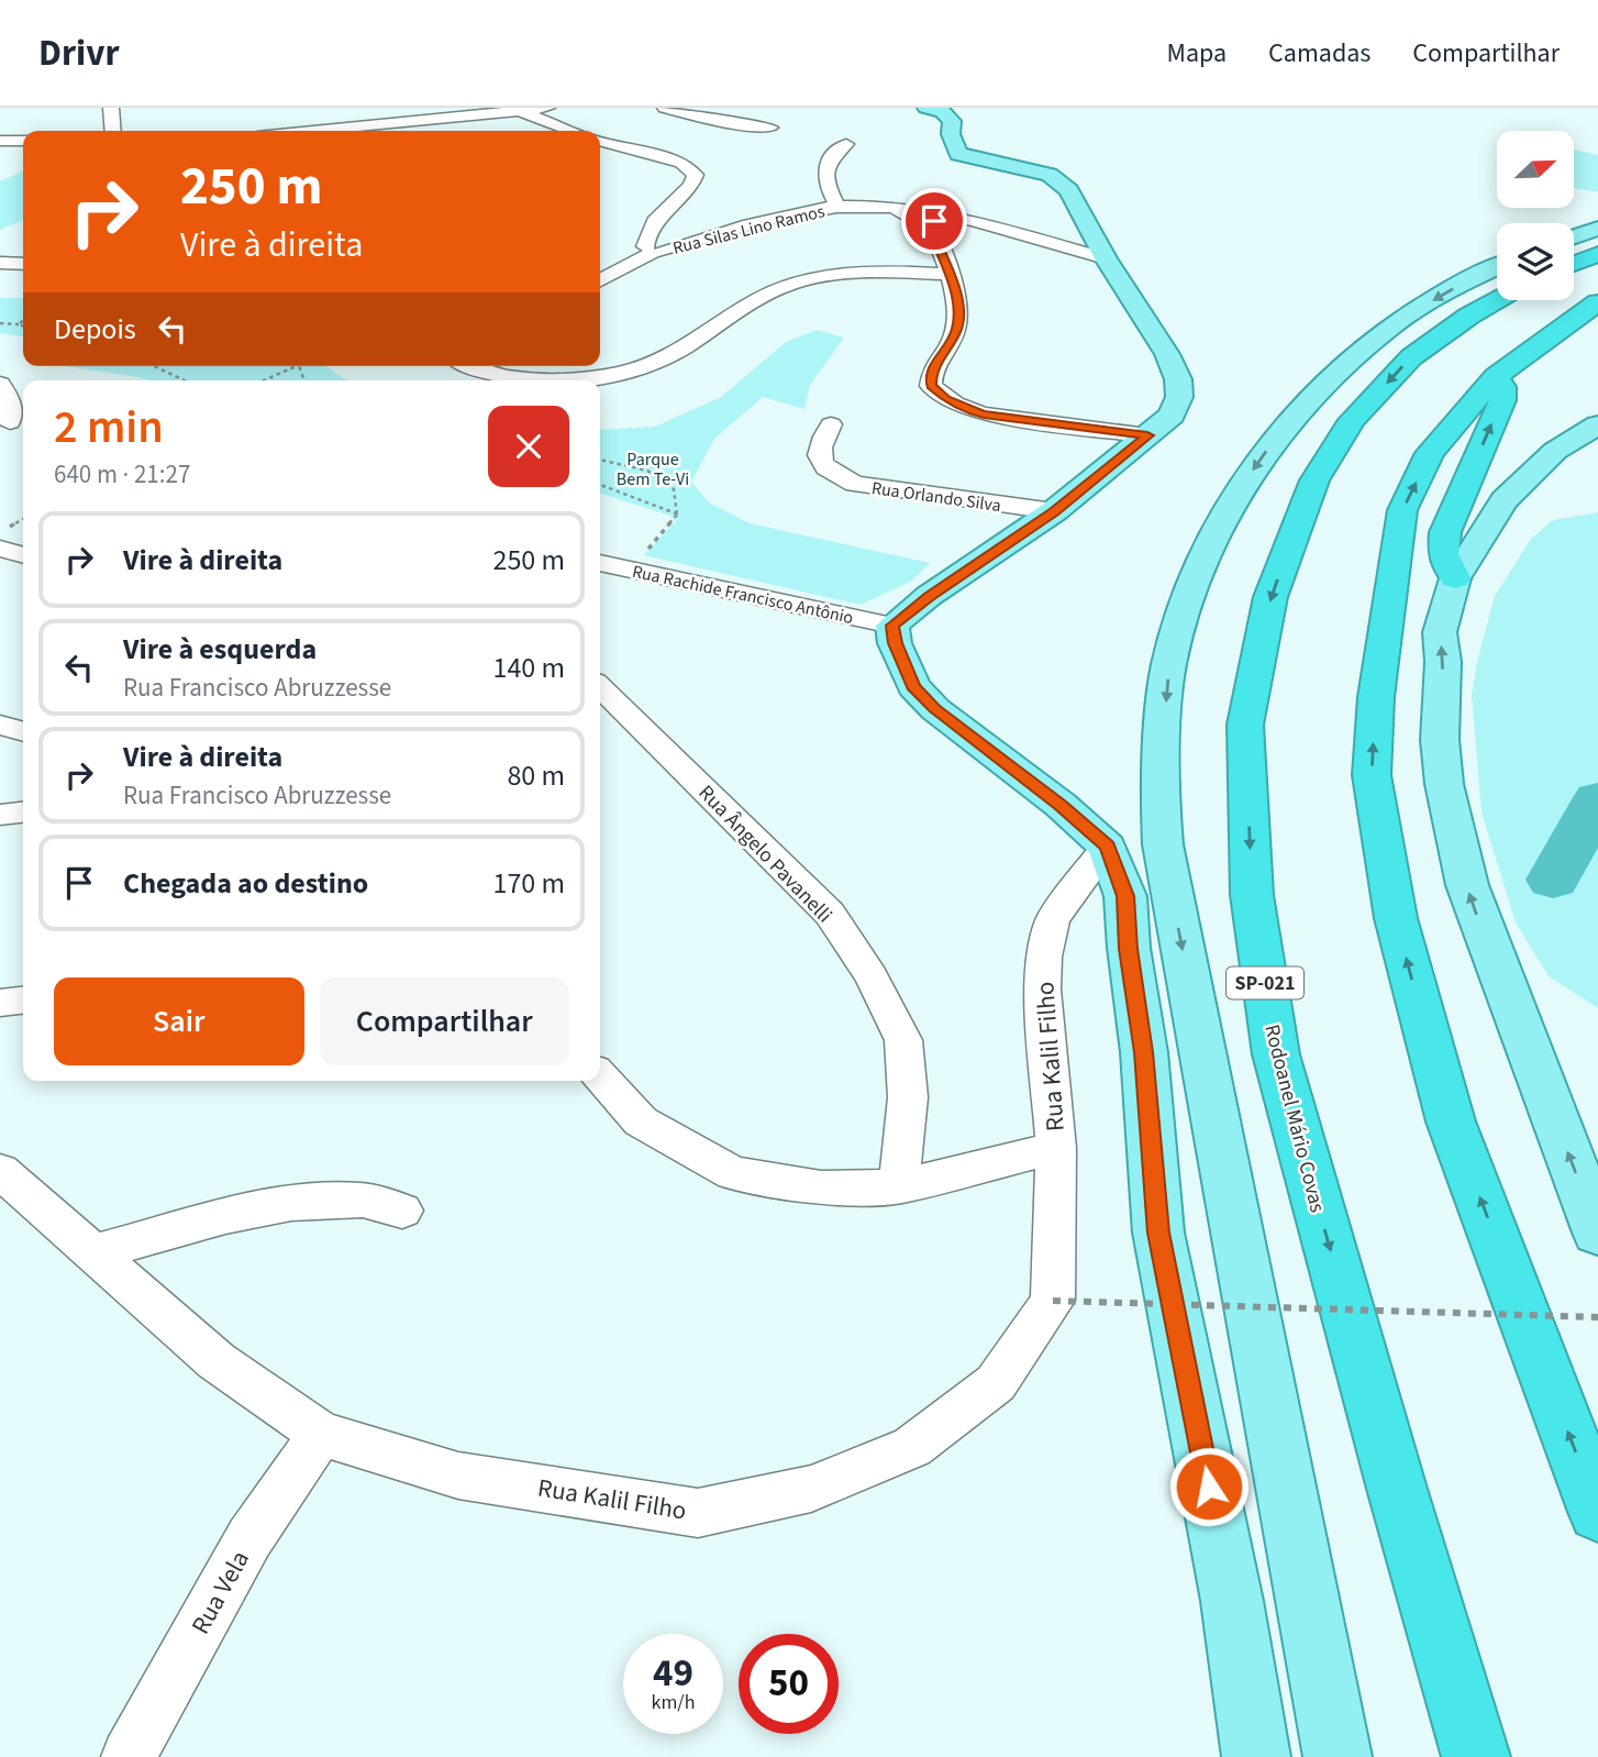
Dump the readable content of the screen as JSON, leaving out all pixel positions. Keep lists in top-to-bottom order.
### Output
{
  "streets": {
    "highway": ["SP-021", "Rodoanel Mário Covas"],
    "street": [
      "Rua Silas Lino Ramos",
      "Rua Orlando Silva",
      "Rua Rachide Francisco Antônio",
      "Rua Ângelo Pavanelli",
      "Rua Kalil Filho",
      "Rua Vela"
    ]
  },
  "crossings": [
    ["Rua Kalil Filho", "Rua Vela"]
  ],
  "parks": ["Parque Bem Te-Vi"],
  "north": "top right",
  "page": {
    "header": "Drivr",
    "nav": ["Mapa", "Camadas", "Compartilhar"],
    "turn": ["250 m", "Vire à direita"],
    "then": "Depois",
    "heading": ["2 min", "640 m · 21:27"],
    "list": [
      {
        "name": "Vire à direita",
        "value": "250 m"
      },
      {
        "name": "Vire à esquerda",
        "note": "Rua Francisco Abruzzesse",
        "value": "140 m"
      },
      {
        "name": "Vire à direita",
        "note": "Rua Francisco Abruzzesse",
        "value": "80 m"
      },
      {
        "name": "Chegada ao destino",
        "value": "170 m"
      }
    ],
    "buttons": ["Sair", "Compartilhar"],
    "speed": "49 km/h",
    "limit": "50"
  }
}
